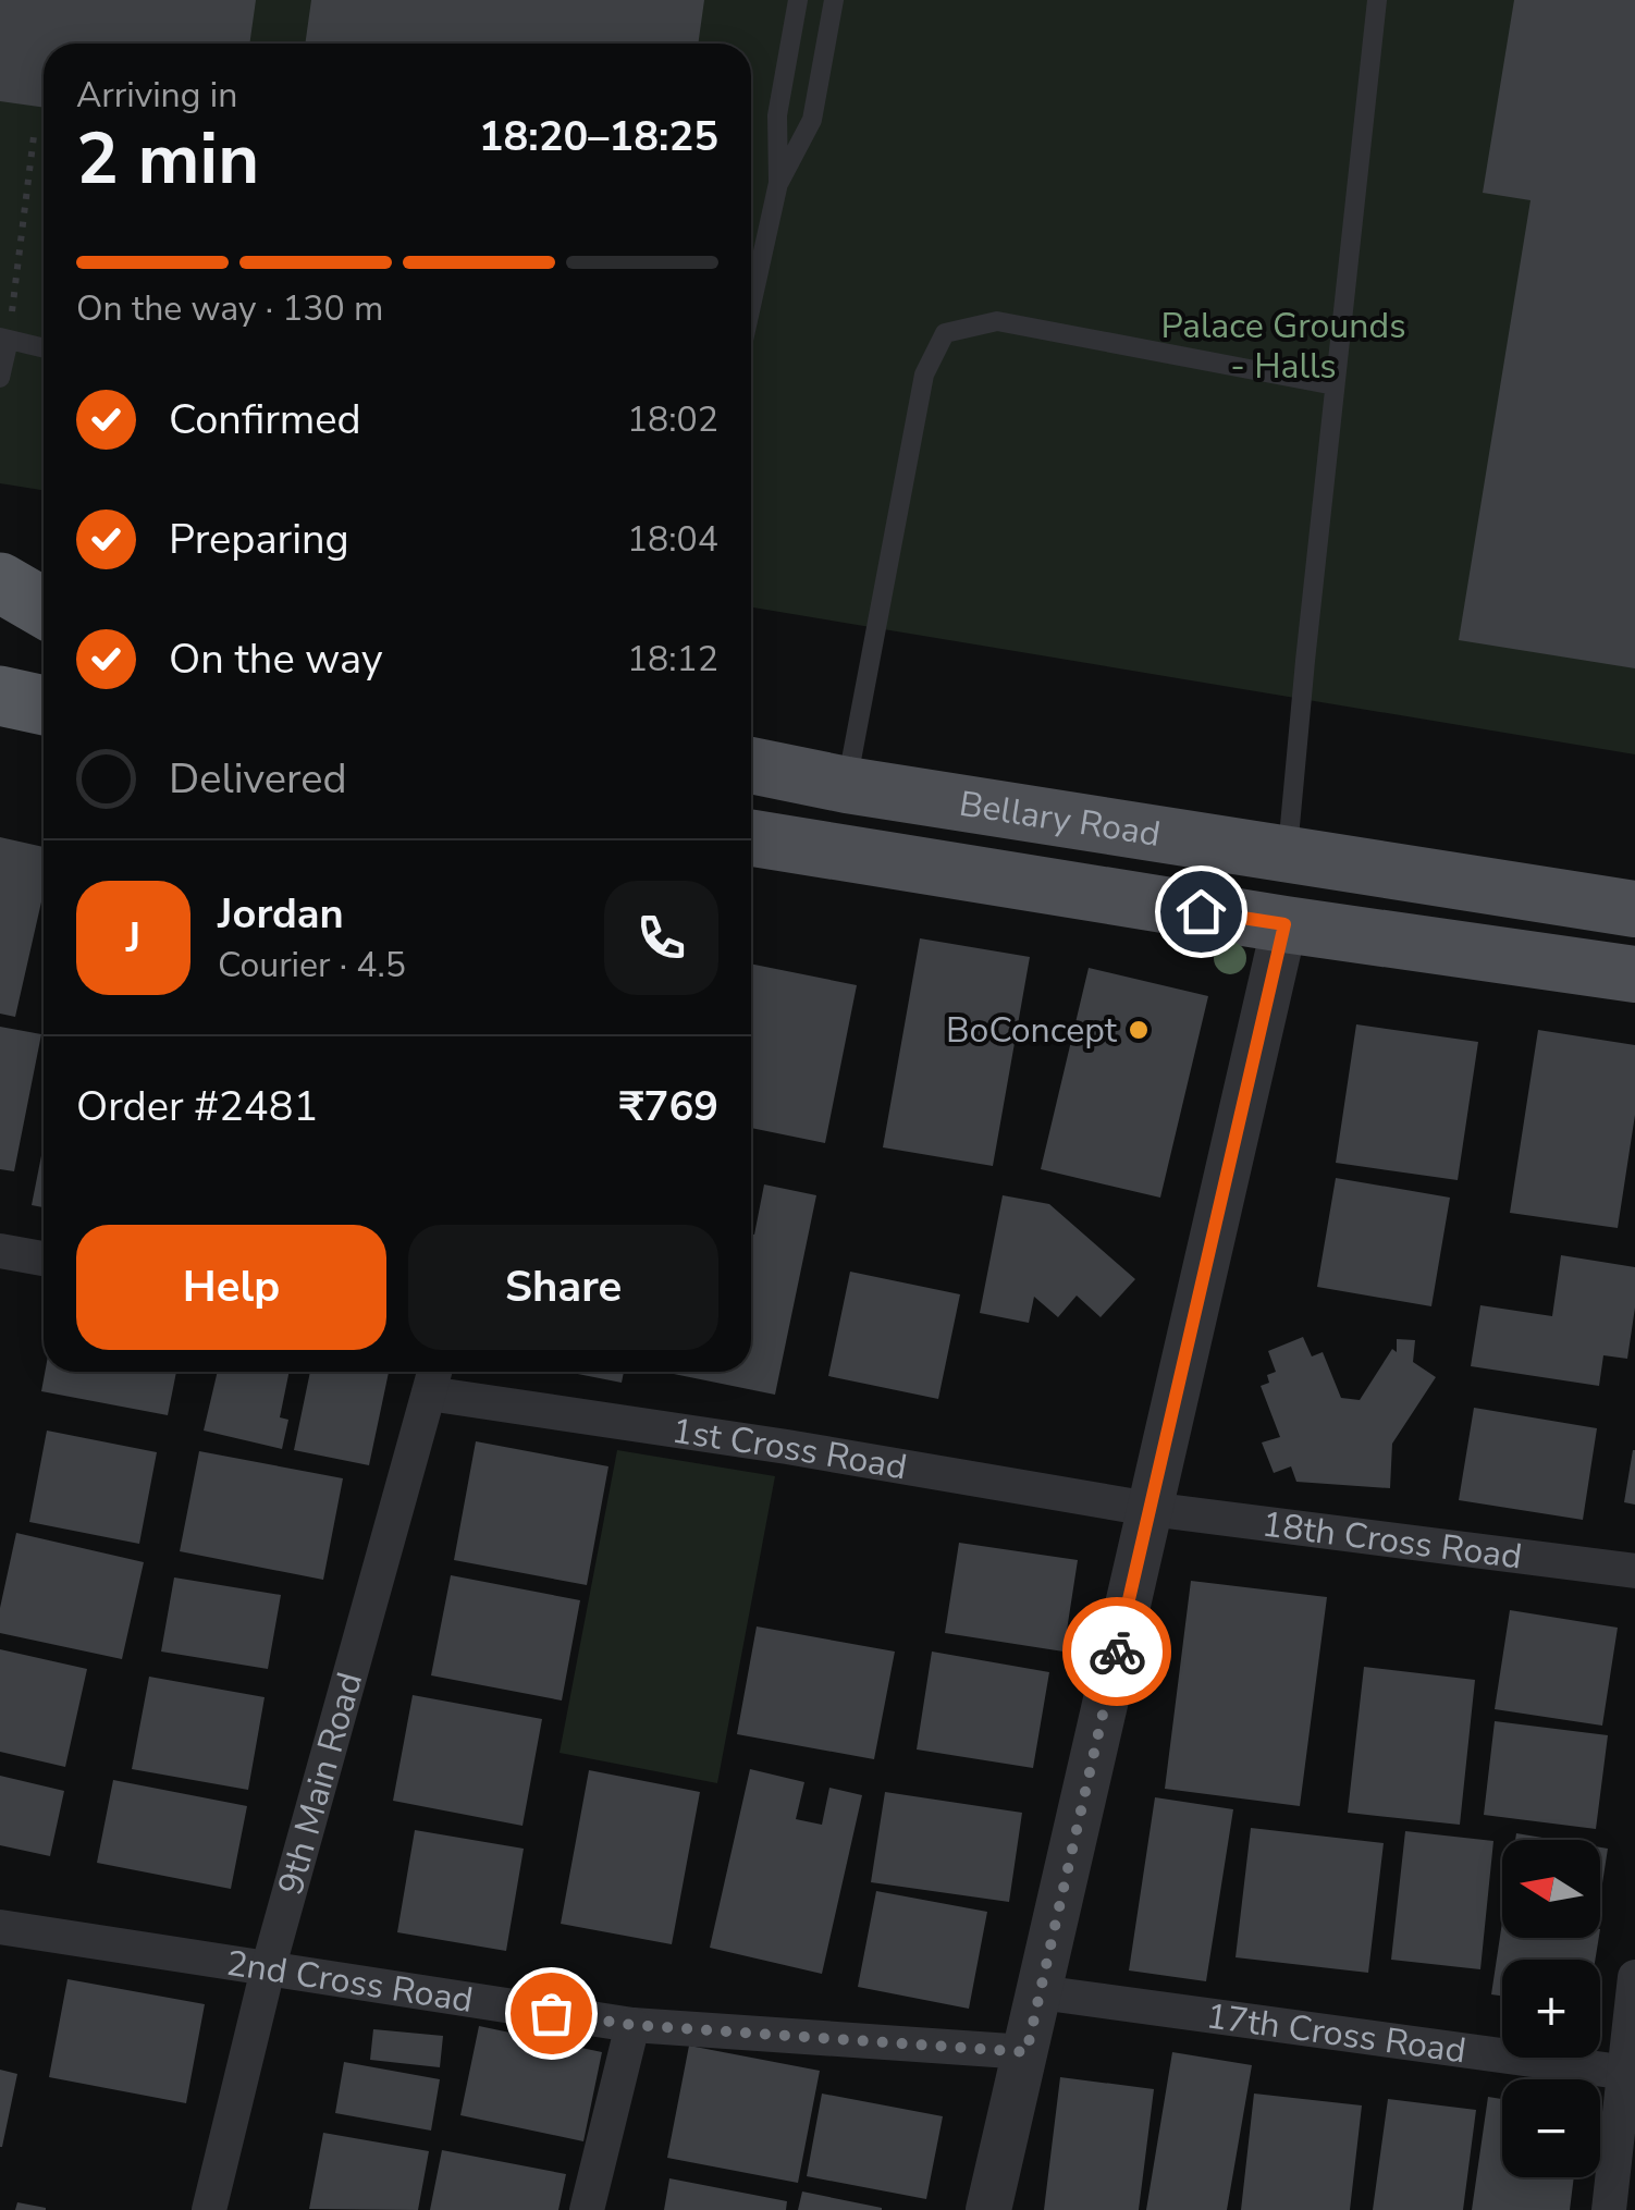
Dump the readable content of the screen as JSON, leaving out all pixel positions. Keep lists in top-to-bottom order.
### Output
{
  "streets": {
    "main road": ["Bellary Road"],
    "street": [
      "1st Cross Road",
      "18th Cross Road",
      "9th Main Road",
      "2nd Cross Road",
      "17th Cross Road"
    ]
  },
  "crossings": [
    ["1st Cross Road", "18th Cross Road"],
    ["1st Cross Road", "9th Main Road"],
    ["9th Main Road", "2nd Cross Road"]
  ],
  "parks": ["Palace Grounds - Halls"],
  "places": ["BoConcept"],
  "north": "left",
  "page": {
    "heading": ["2 min", "Arriving in", "18:20–18:25"],
    "panel": [
      "Jordan",
      "Courier · 4.5",
      "Order #2481",
      "₹769"
    ],
    "bar": "On the way · 130 m",
    "list": [
      ["Confirmed", "18:02"],
      ["Preparing", "18:04"],
      ["On the way", "18:12"],
      "Delivered"
    ],
    "round": "J",
    "buttons": ["Help", "Share"],
    "map_buttons": ["+", "−"]
  }
}
